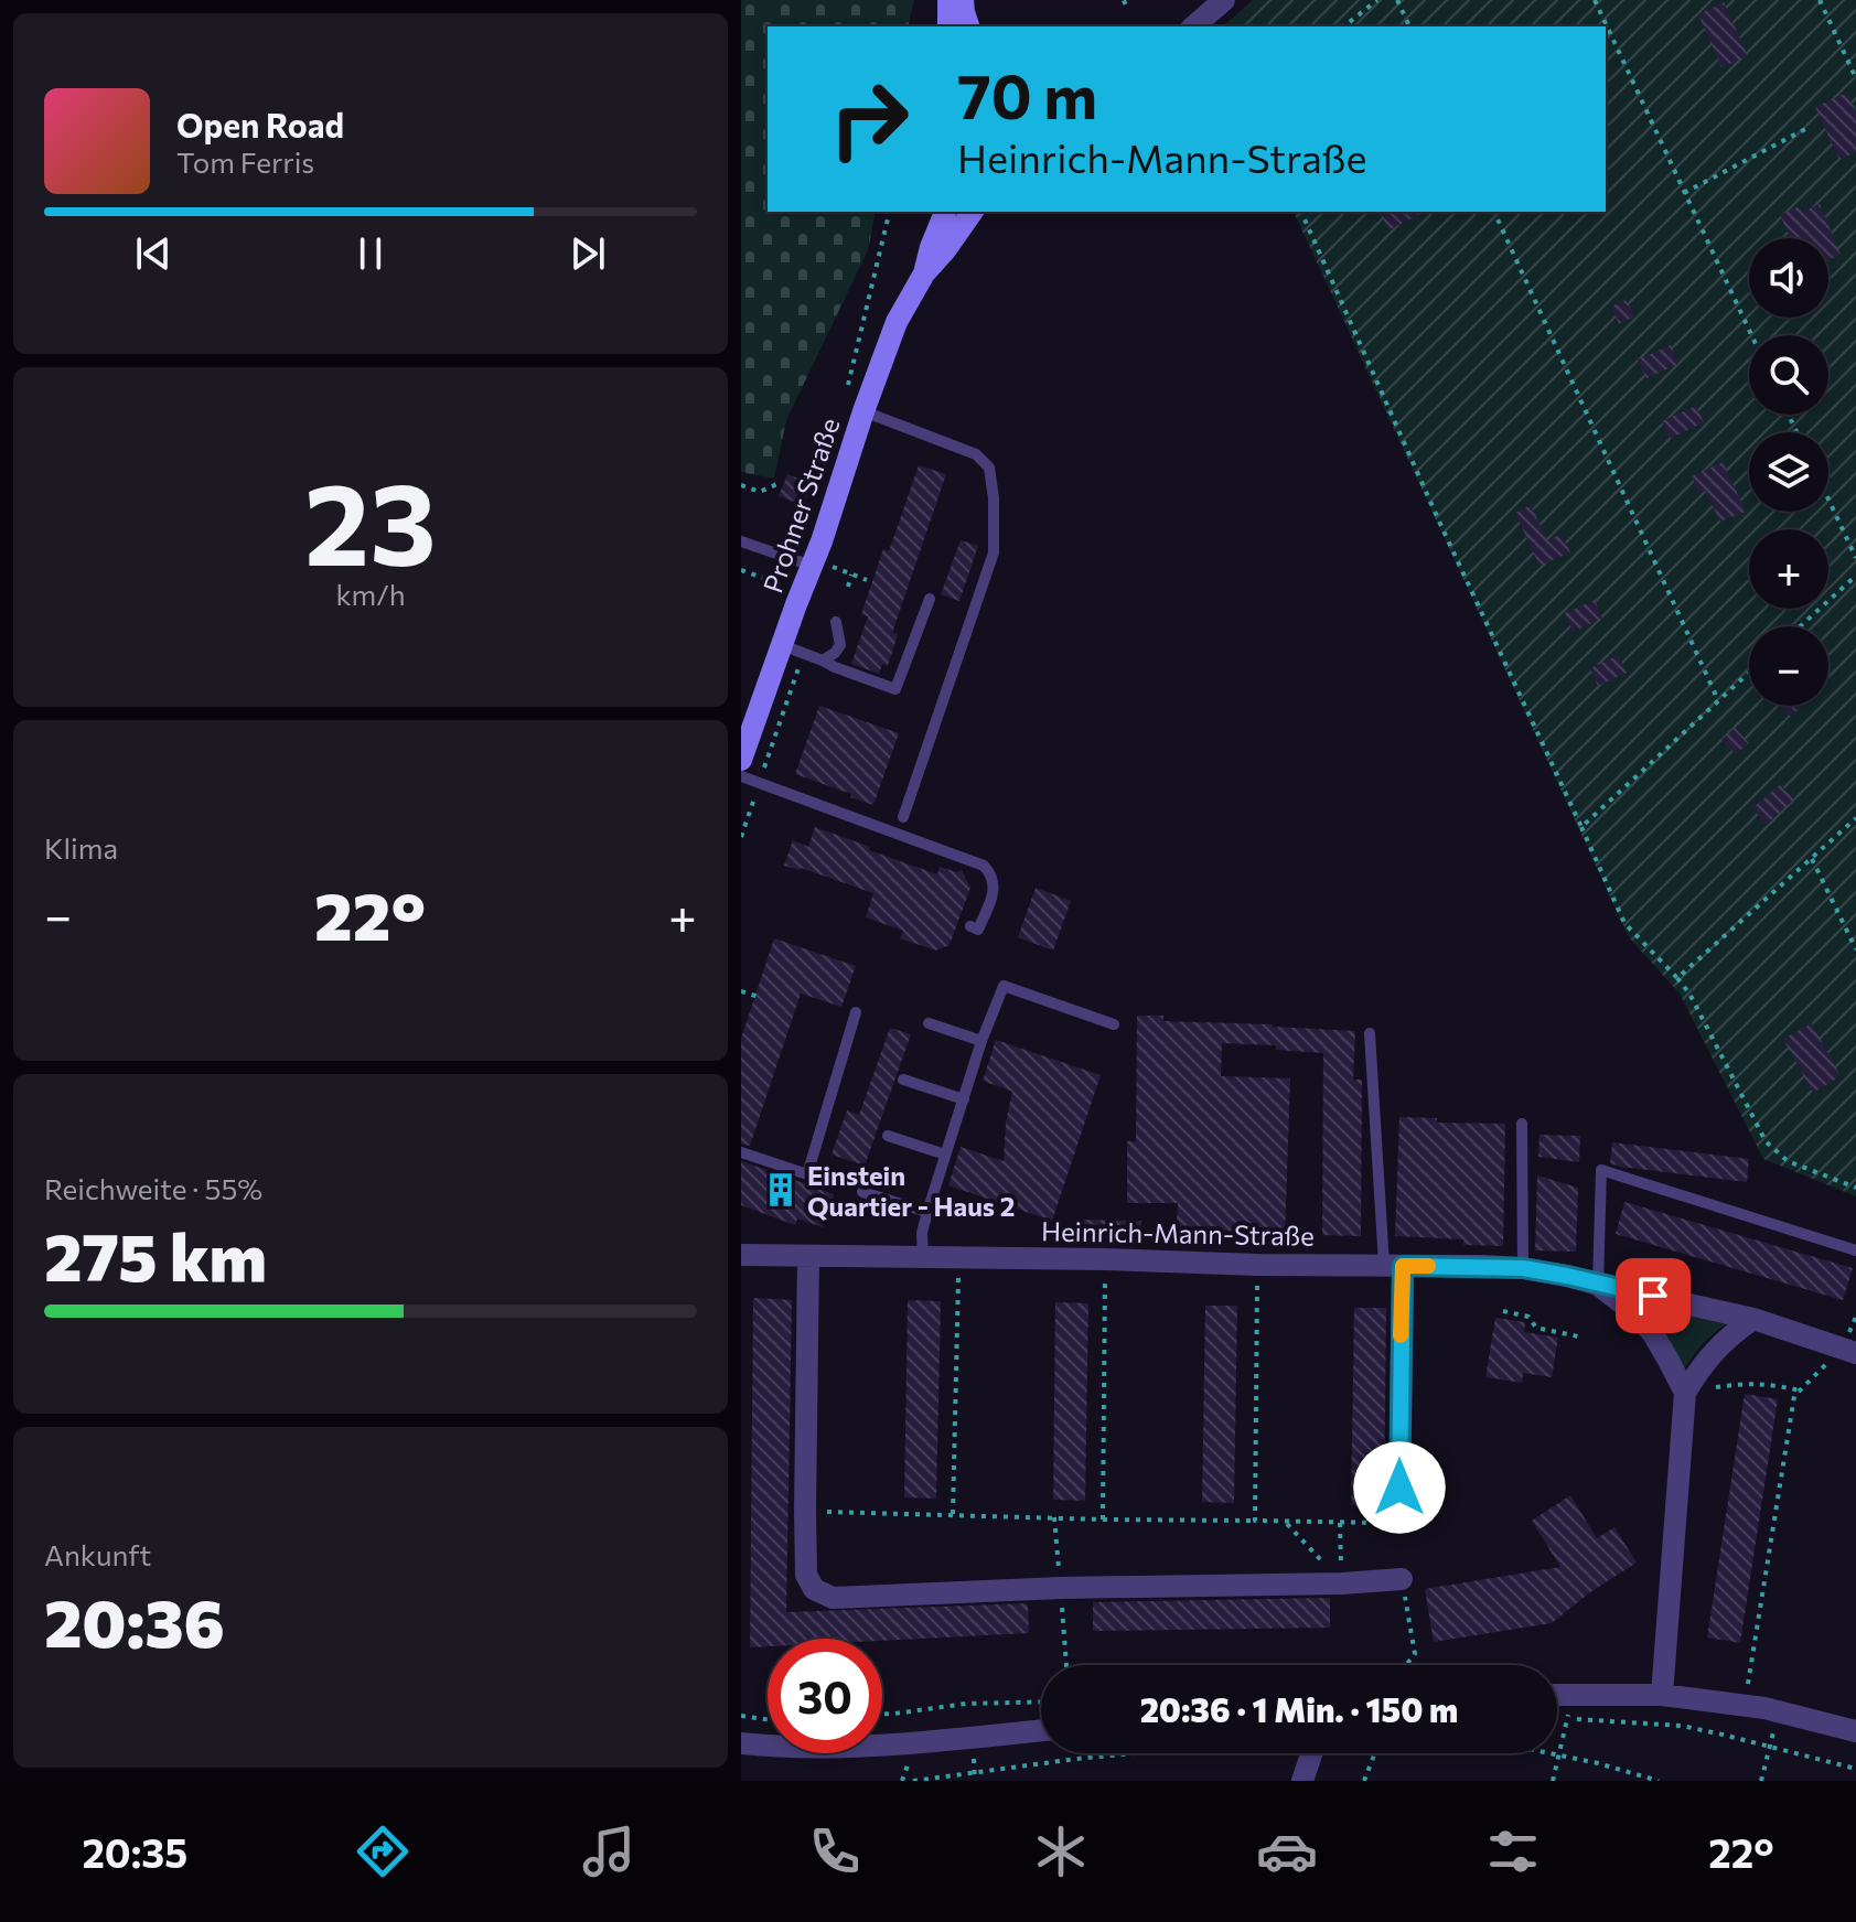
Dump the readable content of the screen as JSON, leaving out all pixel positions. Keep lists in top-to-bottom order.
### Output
{
  "streets": {
    "main road": ["Prohner Straße"],
    "street": ["Heinrich-Mann-Straße"]
  },
  "places": {
    "building": ["Einstein Quartier - Haus 2"]
  },
  "page": {
    "turn": ["70 m", "Heinrich-Mann-Straße"],
    "song": ["Open Road", "Tom Ferris"],
    "map_buttons": ["+", "−"],
    "tile": [
      ["23", "km/h"],
      "Klima",
      ["Reichweite · 55%", "275 km"],
      ["Ankunft", "20:36"]
    ],
    "heat": ["−", "22°", "+"],
    "limit": "30",
    "trip": "20:36 · 1 Min. · 150 m",
    "tabs": ["20:35", "22°"]
  }
}
